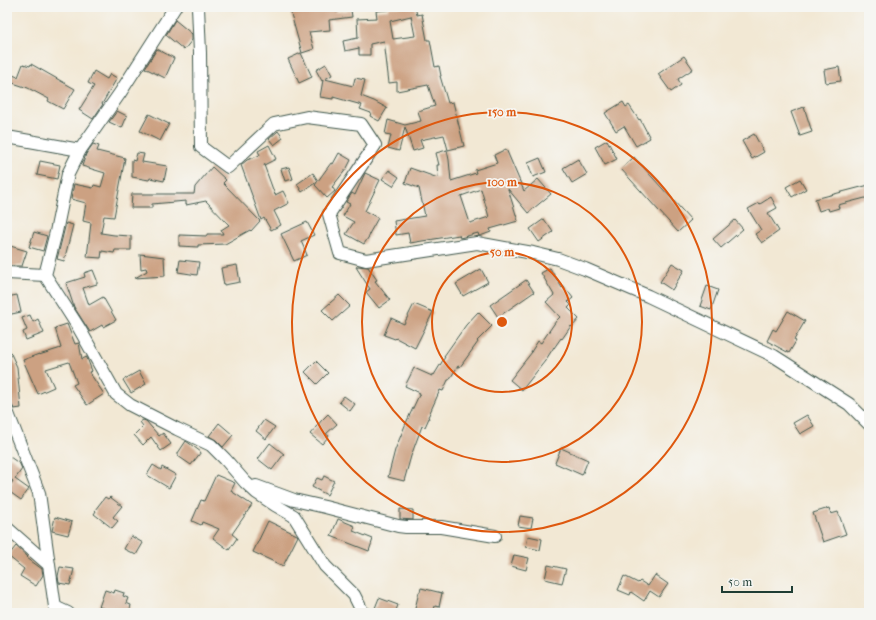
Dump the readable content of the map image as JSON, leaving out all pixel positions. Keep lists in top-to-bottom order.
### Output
{
  "scale_bar": "50 m",
  "rings": ["150 m", "100 m", "50 m"]
}
